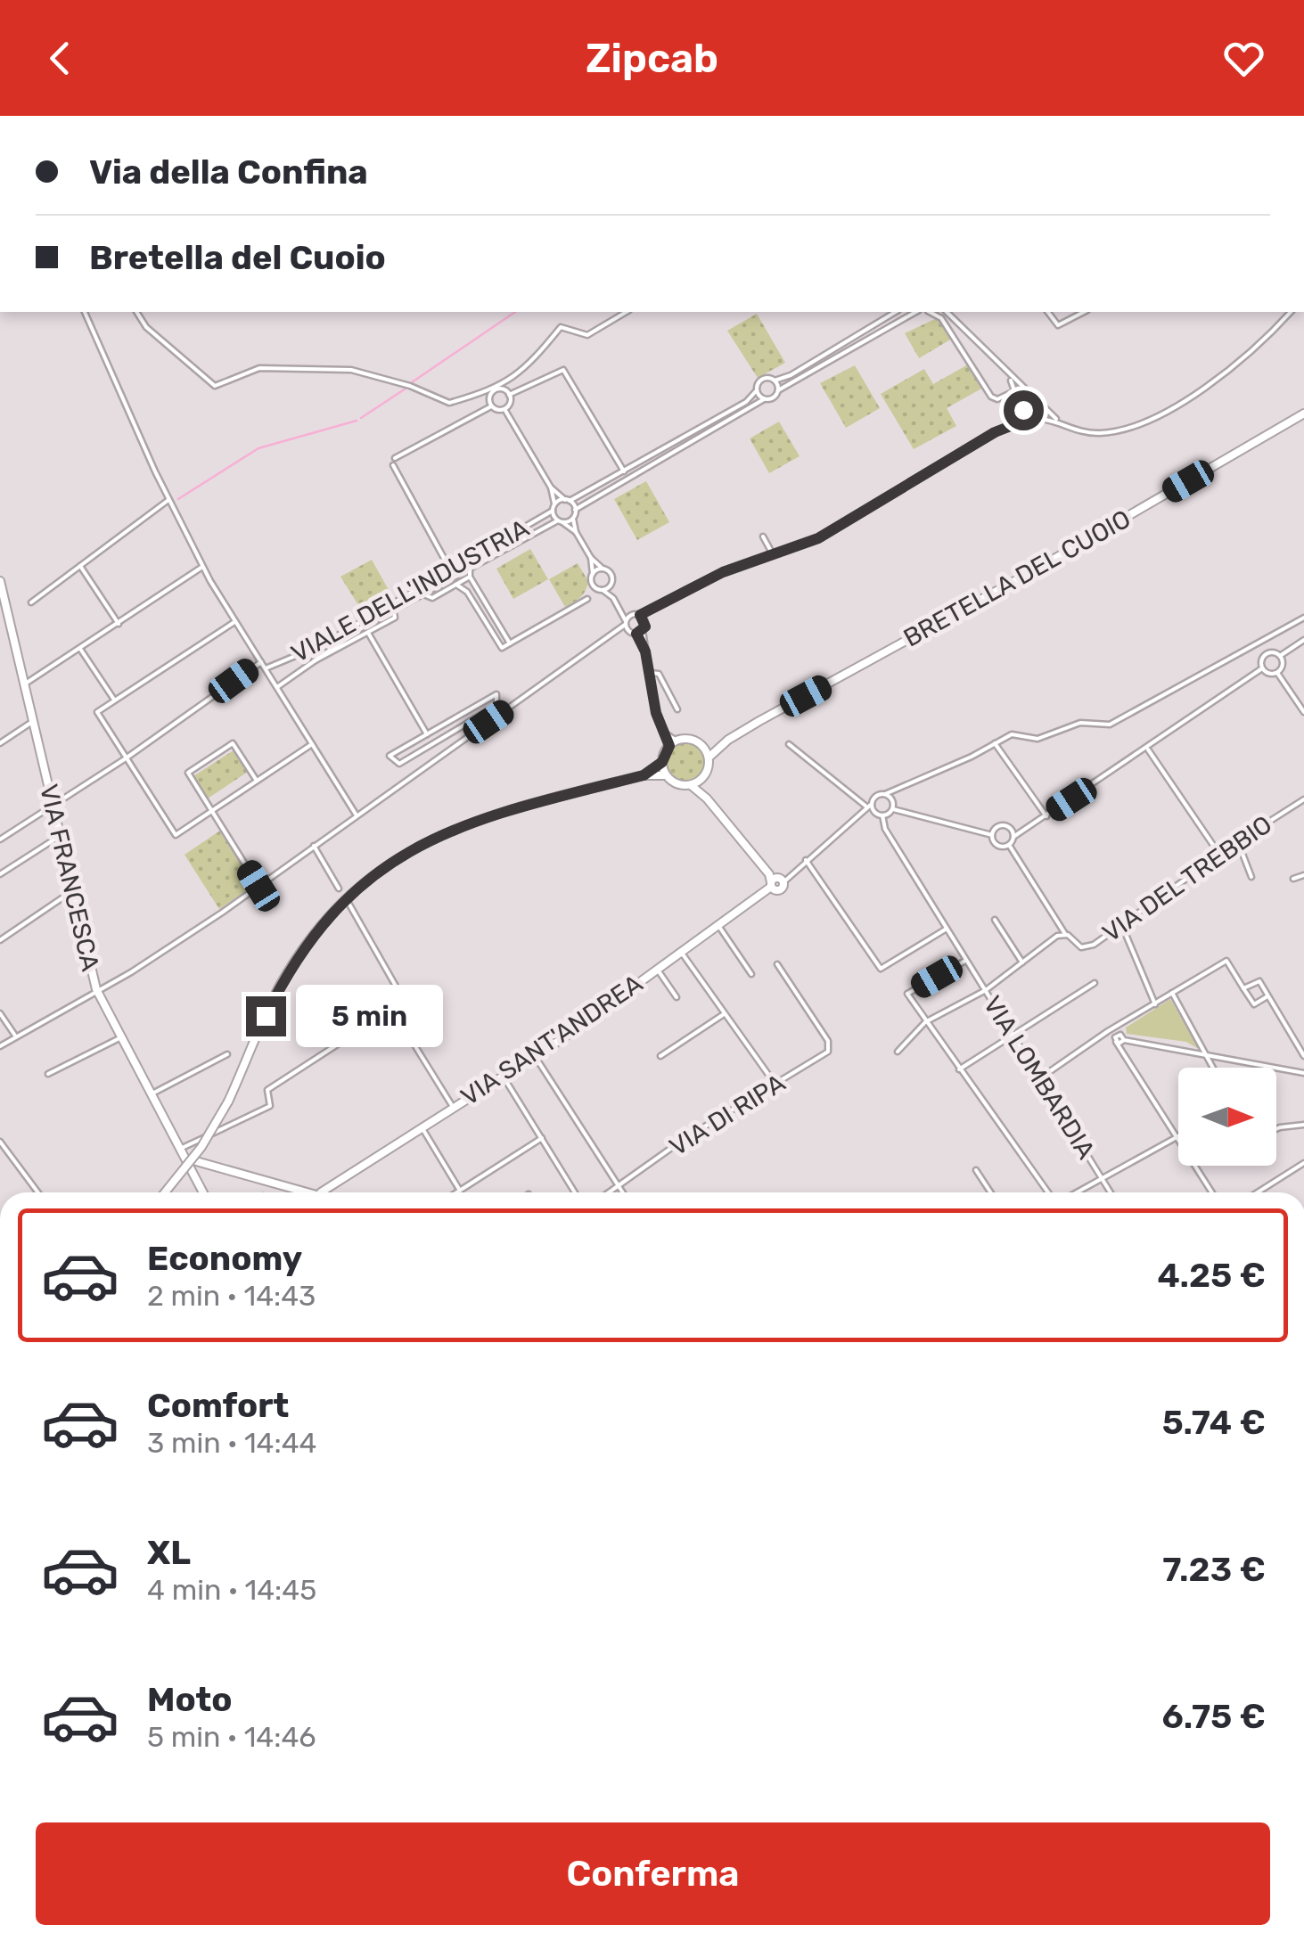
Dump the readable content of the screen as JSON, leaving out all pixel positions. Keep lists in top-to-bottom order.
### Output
{
  "streets": {
    "main road": ["BRETELLA DEL CUOIO", "VIA FRANCESCA", "VIA SANT'ANDREA"],
    "street": [
      "VIALE DELL'INDUSTRIA",
      "VIA DEL TREBBIO",
      "VIA LOMBARDIA",
      "VIA DI RIPA"
    ]
  },
  "crossings": [
    ["VIA DEL TREBBIO", "VIA LOMBARDIA"],
    ["VIA SANT'ANDREA", "VIA LOMBARDIA"]
  ],
  "north": "right",
  "page": {
    "header": "Zipcab",
    "banner": ["Via della Confina", "Bretella del Cuoio"],
    "bubble": "5 min",
    "list": [
      {
        "name": "Economy",
        "note": "2 min · 14:43",
        "value": "4.25 €"
      },
      {
        "name": "Comfort",
        "note": "3 min · 14:44",
        "value": "5.74 €"
      },
      {
        "name": "XL",
        "note": "4 min · 14:45",
        "value": "7.23 €"
      },
      {
        "name": "Moto",
        "note": "5 min · 14:46",
        "value": "6.75 €"
      }
    ],
    "buttons": "Conferma"
  }
}
